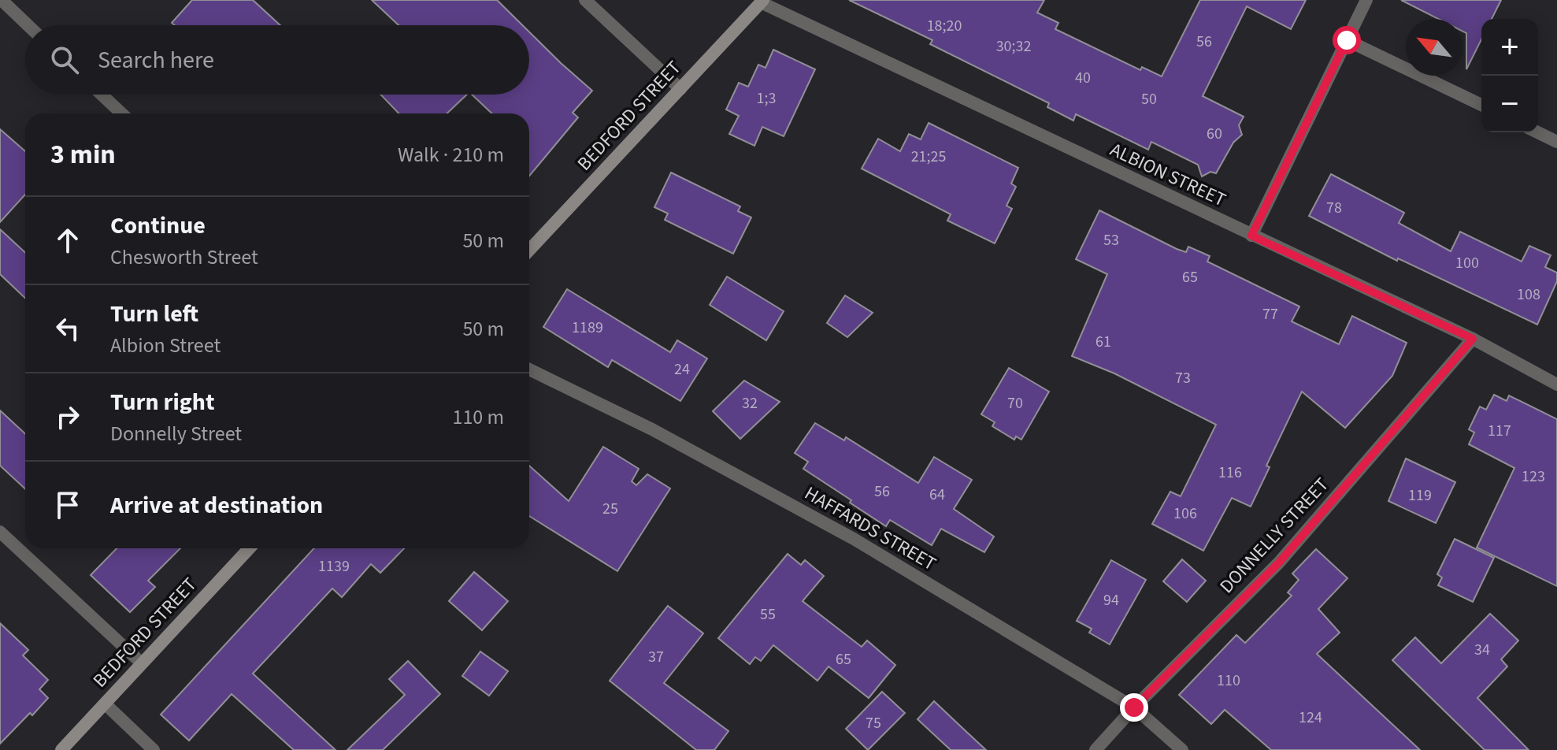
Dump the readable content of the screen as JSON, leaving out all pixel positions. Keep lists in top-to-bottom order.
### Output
{
  "streets": {
    "main road": ["BEDFORD STREET"],
    "street": ["ALBION STREET", "HAFFARDS STREET", "DONNELLY STREET"]
  },
  "crossings": [
    ["BEDFORD STREET", "ALBION STREET"],
    ["ALBION STREET", "DONNELLY STREET"],
    ["HAFFARDS STREET", "DONNELLY STREET"]
  ],
  "house_numbers": [
    "18;20",
    "56",
    "30;32",
    "40",
    "1;3",
    "50",
    "60",
    "21;25",
    "78",
    "53",
    "100",
    "65",
    "108",
    "77",
    "1189",
    "61",
    "24",
    "73",
    "32",
    "70",
    "117",
    "116",
    "123",
    "56",
    "64",
    "119",
    "25",
    "106",
    "1139",
    "94",
    "55",
    "34",
    "37",
    "65",
    "110",
    "124",
    "75"
  ],
  "north": "top left",
  "page": {
    "map_buttons": ["+", "−"],
    "search": "Search here",
    "heading": ["3 min", "Walk · 210 m"],
    "list": [
      ["Continue", "Chesworth Street", "50 m"],
      ["Turn left", "Albion Street", "50 m"],
      ["Turn right", "Donnelly Street", "110 m"],
      "Arrive at destination"
    ]
  }
}
